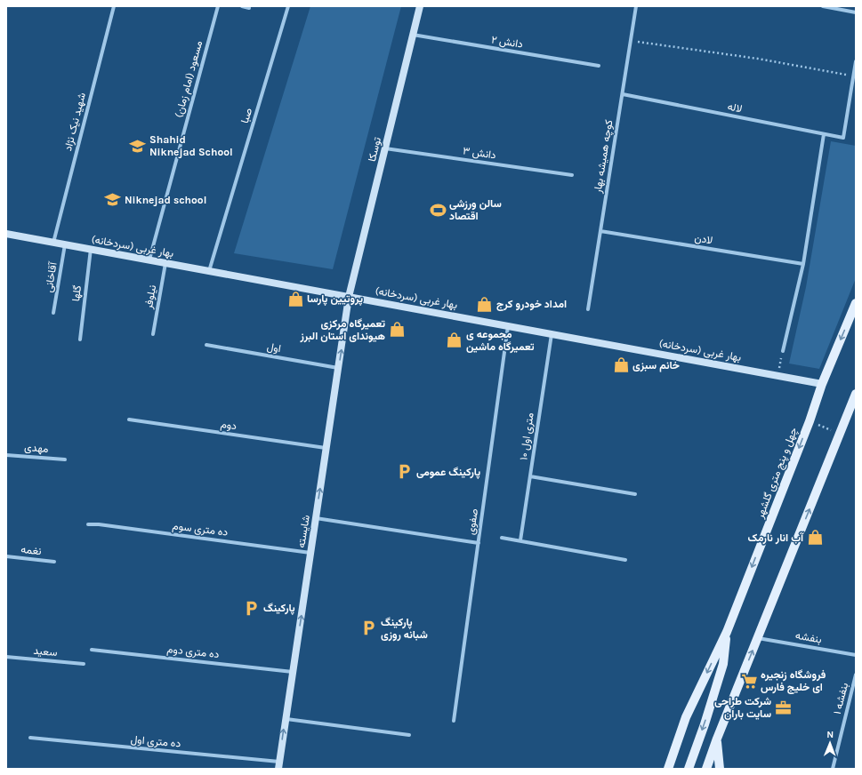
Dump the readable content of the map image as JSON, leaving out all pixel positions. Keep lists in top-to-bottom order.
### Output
{
  "streets": {
    "main road": ["چهل و پنج متری گلشهر"],
    "street": [
      "دانش ۲",
      "مسعود (امام زمان)",
      "لاله",
      "صبا",
      "شهید نیک نژاد",
      "توسکا",
      "دانش ۳",
      "کوچه همیشه بهار",
      "لادن",
      "بهار غربی (سردخانه)",
      "آقاخانی",
      "گلها",
      "نیلوفر",
      "اول",
      "دوم",
      "۱۰ متری اول",
      "مهدی",
      "صفوی",
      "ده متری سوم",
      "شایسته",
      "نغمه",
      "بنفشه",
      "سعید",
      "ده متری دوم",
      "بنفشه ۱",
      "ده متری اول"
    ]
  },
  "crossings": [
    ["دانش ۲", "توسکا"],
    ["مسعود (امام زمان)", "بهار غربی (سردخانه)"],
    ["لاله", "کوچه همیشه بهار"],
    ["صبا", "بهار غربی (سردخانه)"],
    ["شهید نیک نژاد", "بهار غربی (سردخانه)"],
    ["توسکا", "دانش ۳"],
    ["توسکا", "بهار غربی (سردخانه)"],
    ["توسکا", "شایسته"],
    ["کوچه همیشه بهار", "لادن"],
    ["بهار غربی (سردخانه)", "آقاخانی"],
    ["بهار غربی (سردخانه)", "گلها"],
    ["بهار غربی (سردخانه)", "نیلوفر"],
    ["بهار غربی (سردخانه)", "۱۰ متری اول"],
    ["بهار غربی (سردخانه)", "چهل و پنج متری گلشهر"],
    ["بهار غربی (سردخانه)", "صفوی"],
    ["بهار غربی (سردخانه)", "شایسته"],
    ["اول", "شایسته"],
    ["دوم", "شایسته"],
    ["ده متری سوم", "شایسته"],
    ["شایسته", "ده متری دوم"],
    ["شایسته", "ده متری اول"]
  ],
  "one_way": ["شایسته"],
  "places": {
    "school or university": ["Shahid Niknejad School", "Niknejad school"],
    "sports": ["سالن ورزشی اقتصاد"],
    "shop": [
      "پروتیین پارسا",
      "امداد خودرو کرج",
      "تعمیرگاه مرکزی هیوندای استان البرز",
      "مجموعه ی تعمیرگاه ماشین",
      "خانم سبزی",
      "آب انار نارمک"
    ],
    "parking": ["پارکینگ عمومی", "پارکینگ", "پارکینگ شبانه روزی"],
    "supermarket": ["فروشگاه زنجیره ای خلیج فارس"],
    "office": ["شرکت طراحی سایت باران"]
  },
  "north": "top"
}
